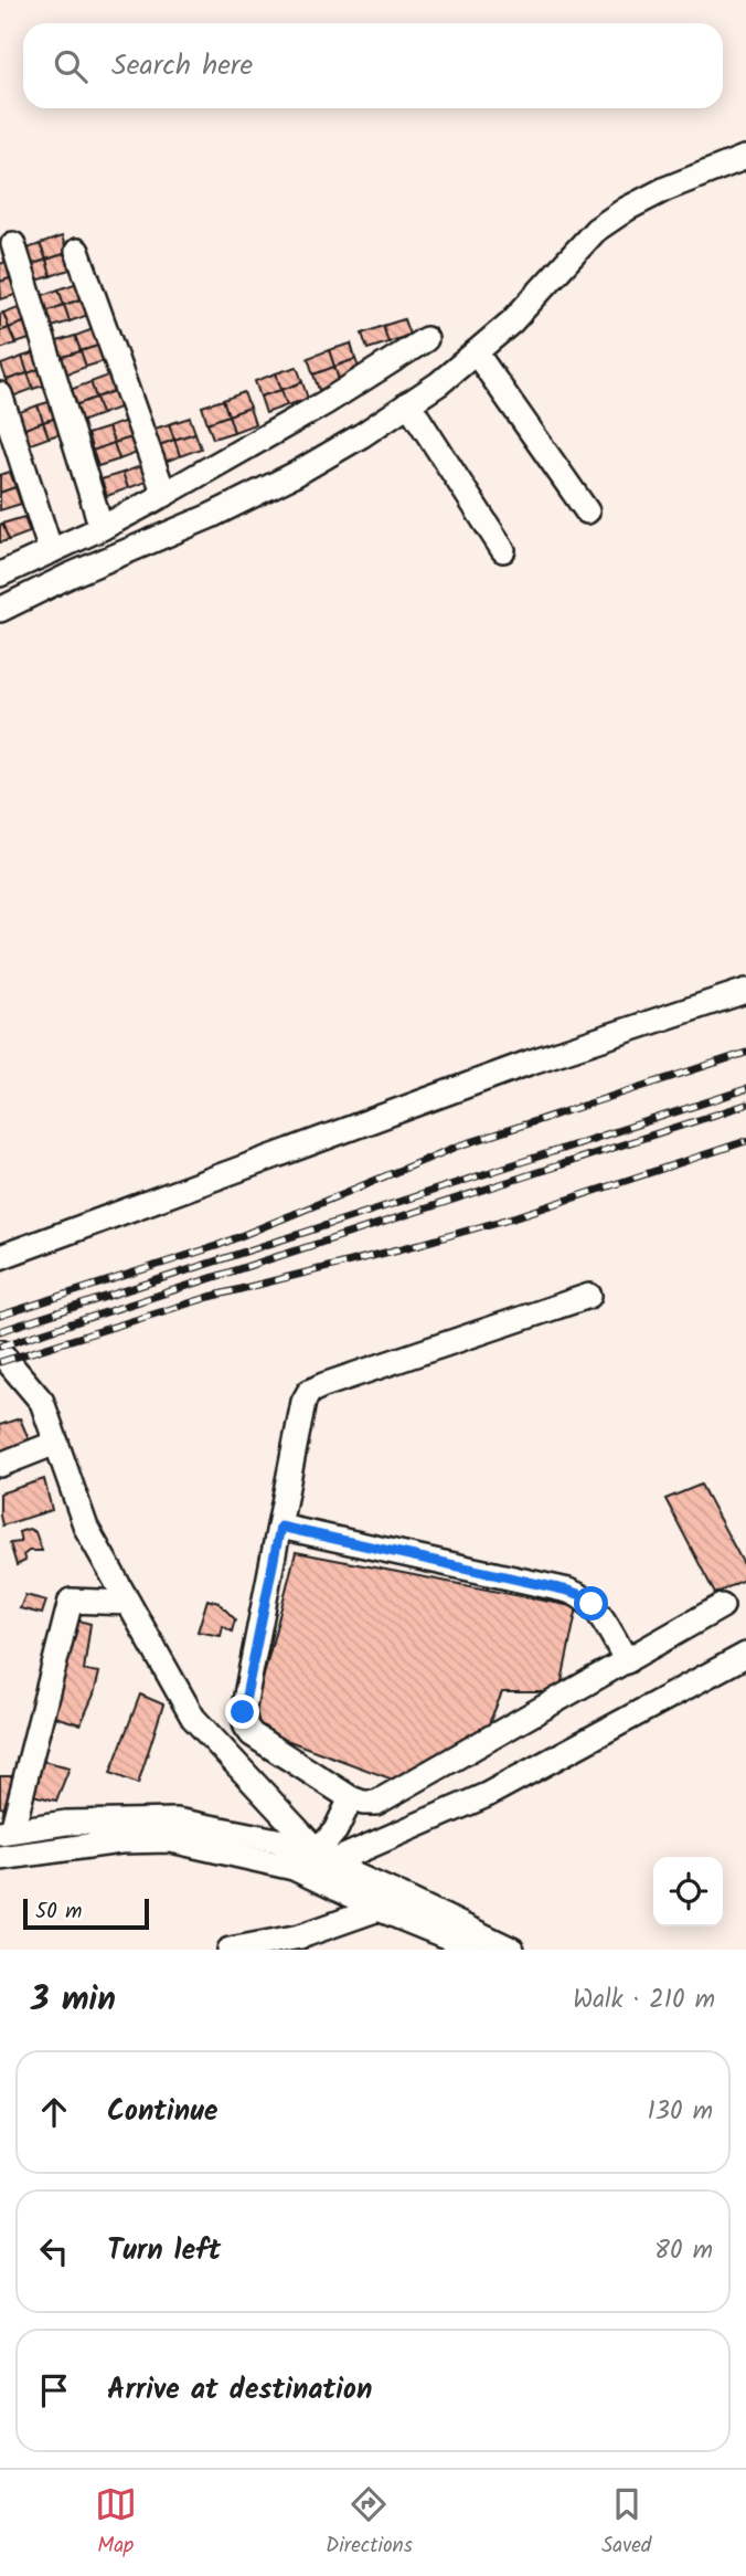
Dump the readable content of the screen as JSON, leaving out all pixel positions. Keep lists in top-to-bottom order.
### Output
{
  "scale_bar": "50 m",
  "page": {
    "search": "Search here",
    "scale": "50 m",
    "heading": ["3 min", "Walk · 210 m"],
    "list": [
      ["Continue", "130 m"],
      ["Turn left", "80 m"],
      "Arrive at destination"
    ],
    "nav": ["Map", "Directions", "Saved"]
  }
}
